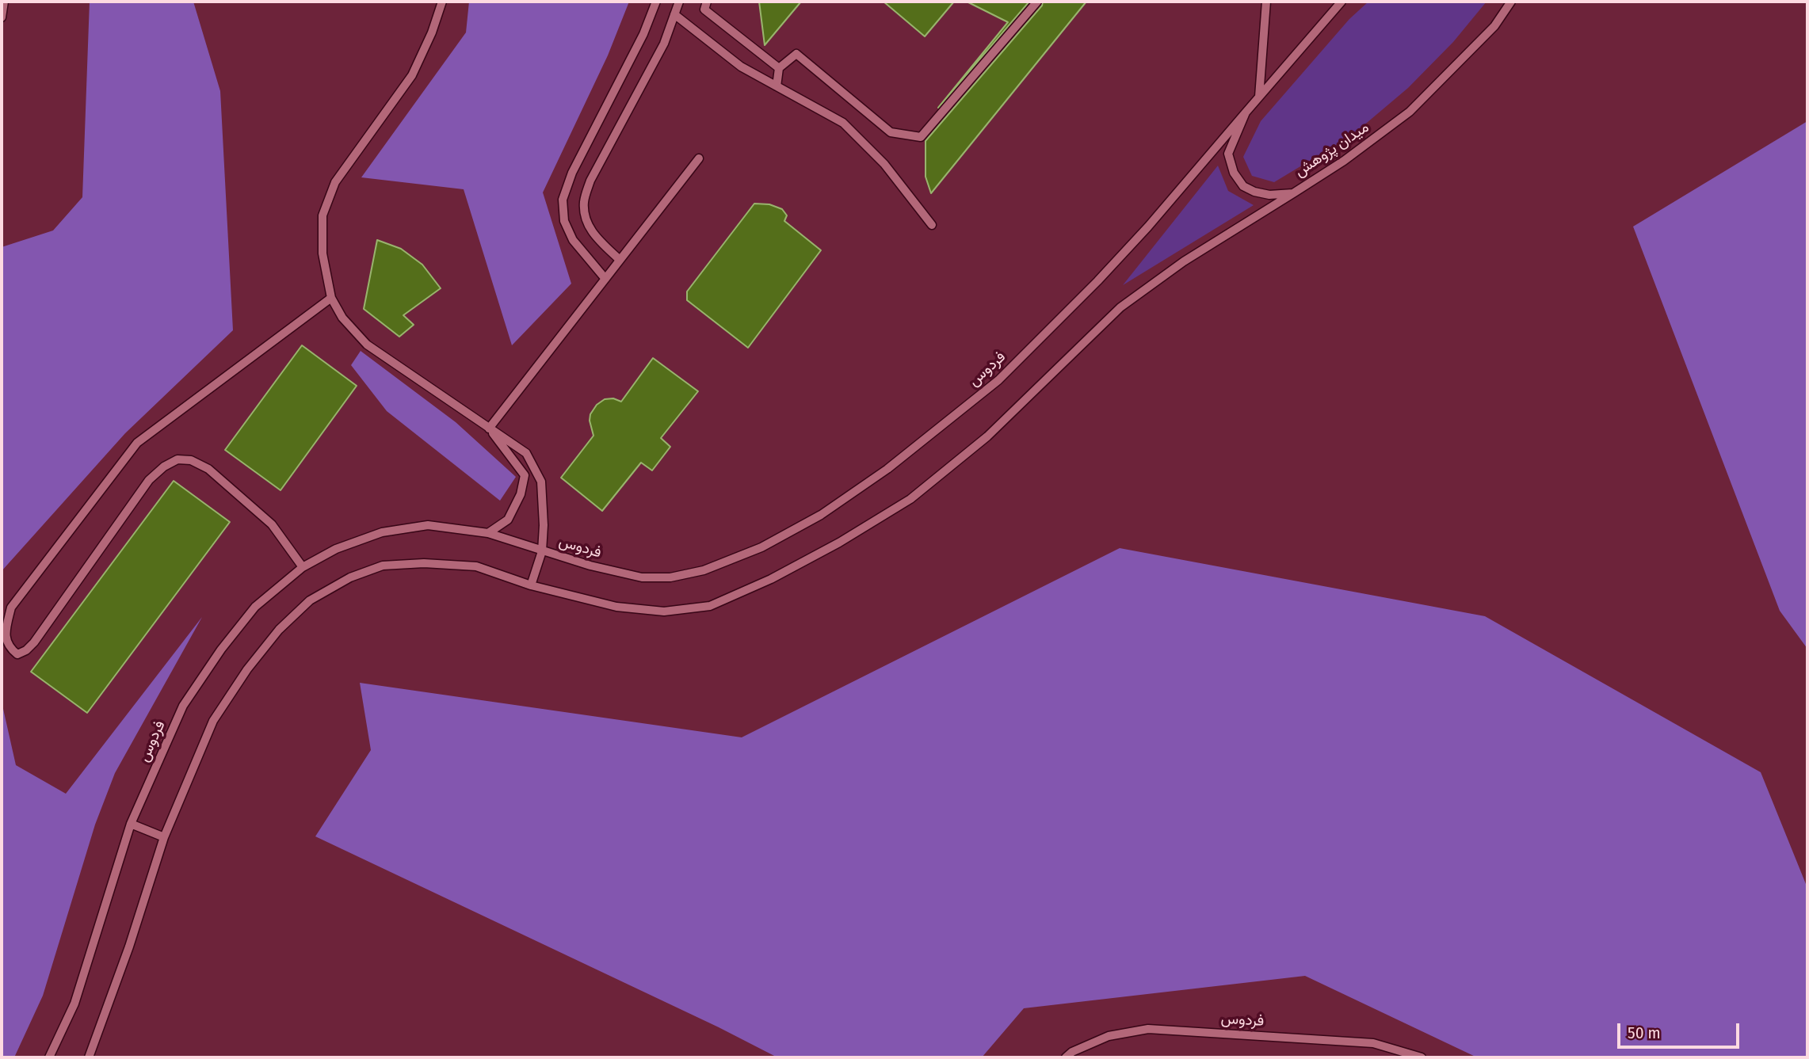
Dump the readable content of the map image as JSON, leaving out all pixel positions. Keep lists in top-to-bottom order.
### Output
{
  "streets": {
    "lane": ["میدان پژوهش", "فردوس"]
  },
  "crossings": [
    ["میدان پژوهش", "فردوس"]
  ],
  "scale_bar": "50 m"
}
